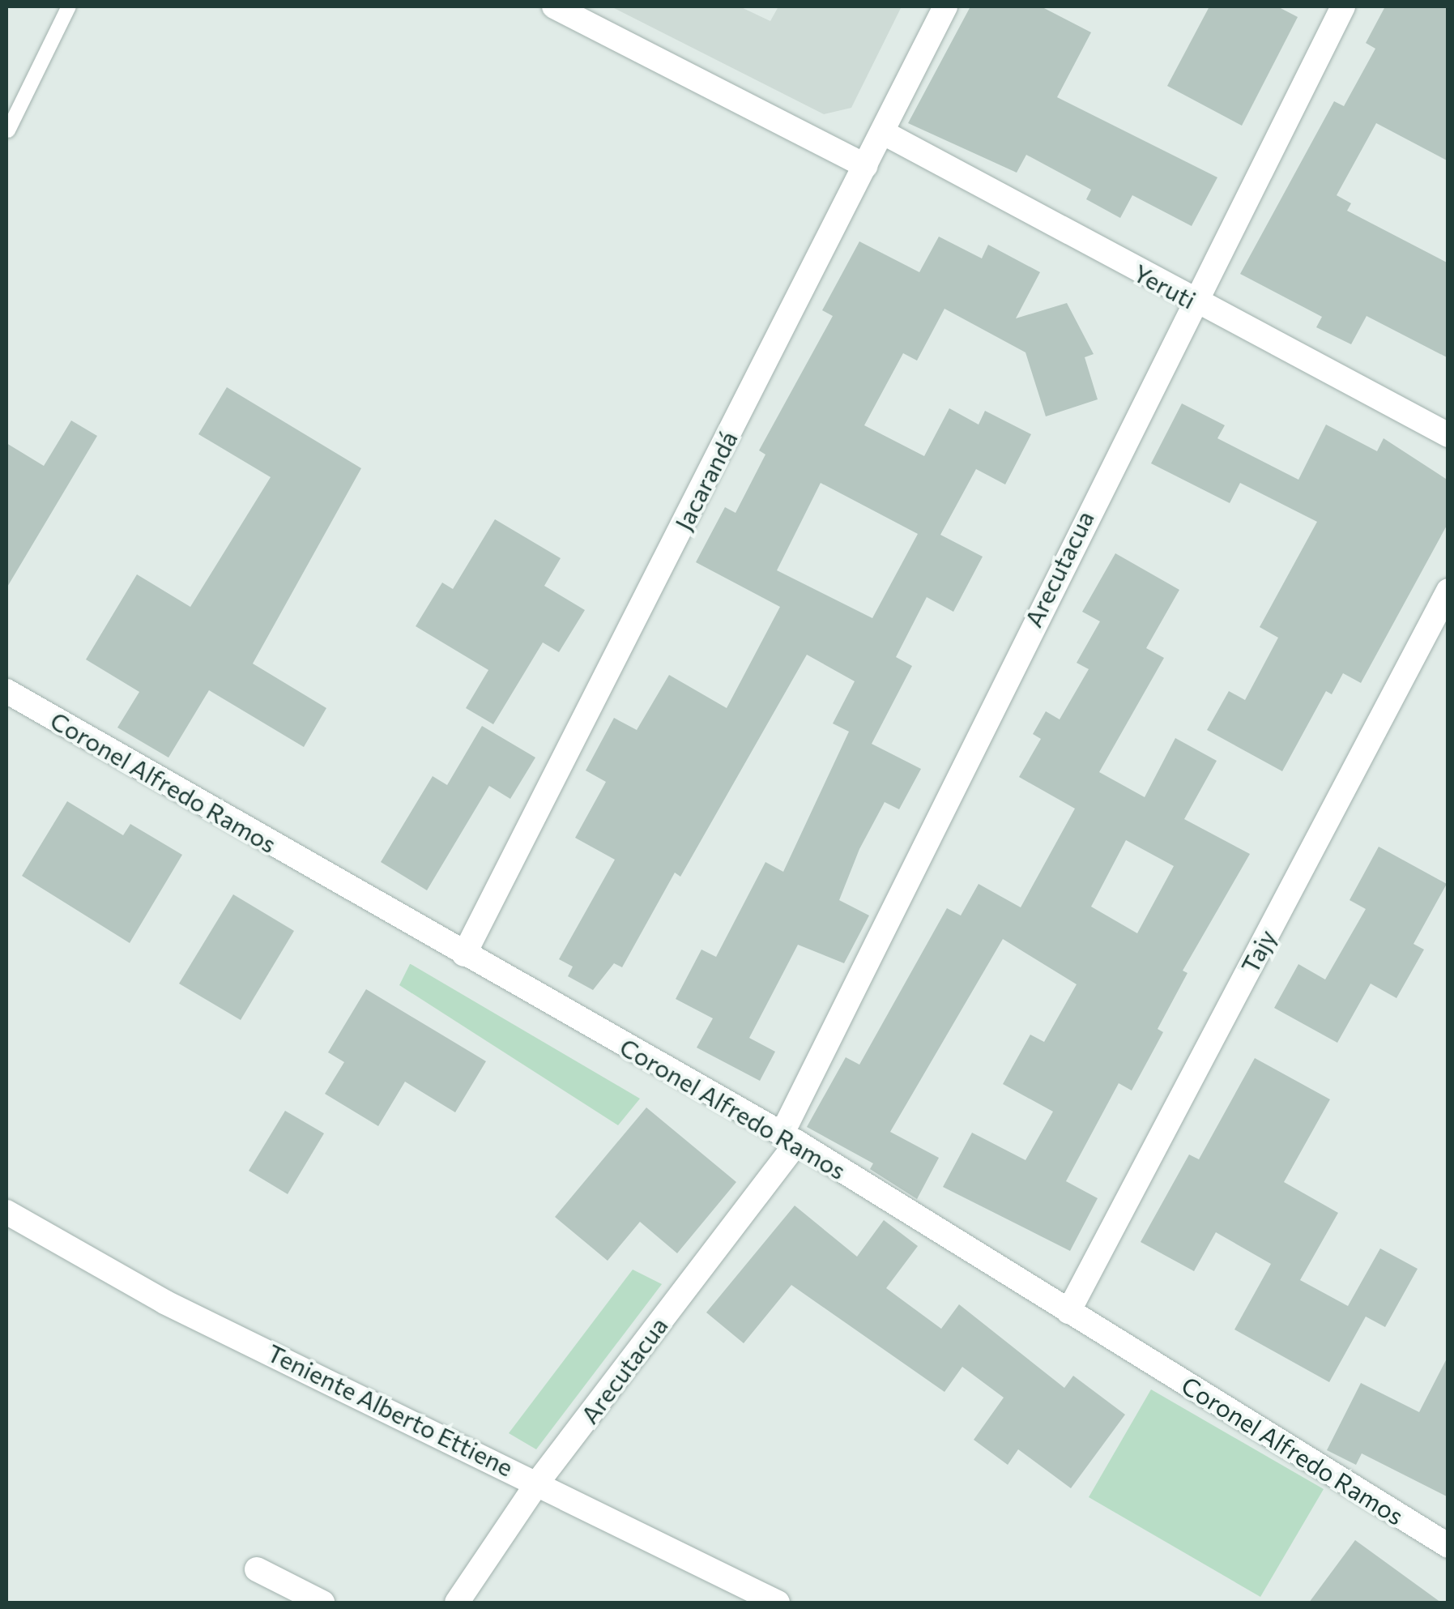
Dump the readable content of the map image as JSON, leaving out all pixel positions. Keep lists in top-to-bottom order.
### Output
{
  "streets": {
    "street": [
      "Yeruti",
      "Jacarandá",
      "Arecutacua",
      "Coronel Alfredo Ramos",
      "Tajy",
      "Teniente Alberto Ettiene"
    ]
  },
  "crossings": [
    ["Yeruti", "Jacarandá"],
    ["Yeruti", "Arecutacua"],
    ["Jacarandá", "Coronel Alfredo Ramos"],
    ["Arecutacua", "Coronel Alfredo Ramos"],
    ["Arecutacua", "Teniente Alberto Ettiene"],
    ["Coronel Alfredo Ramos", "Tajy"]
  ]
}
